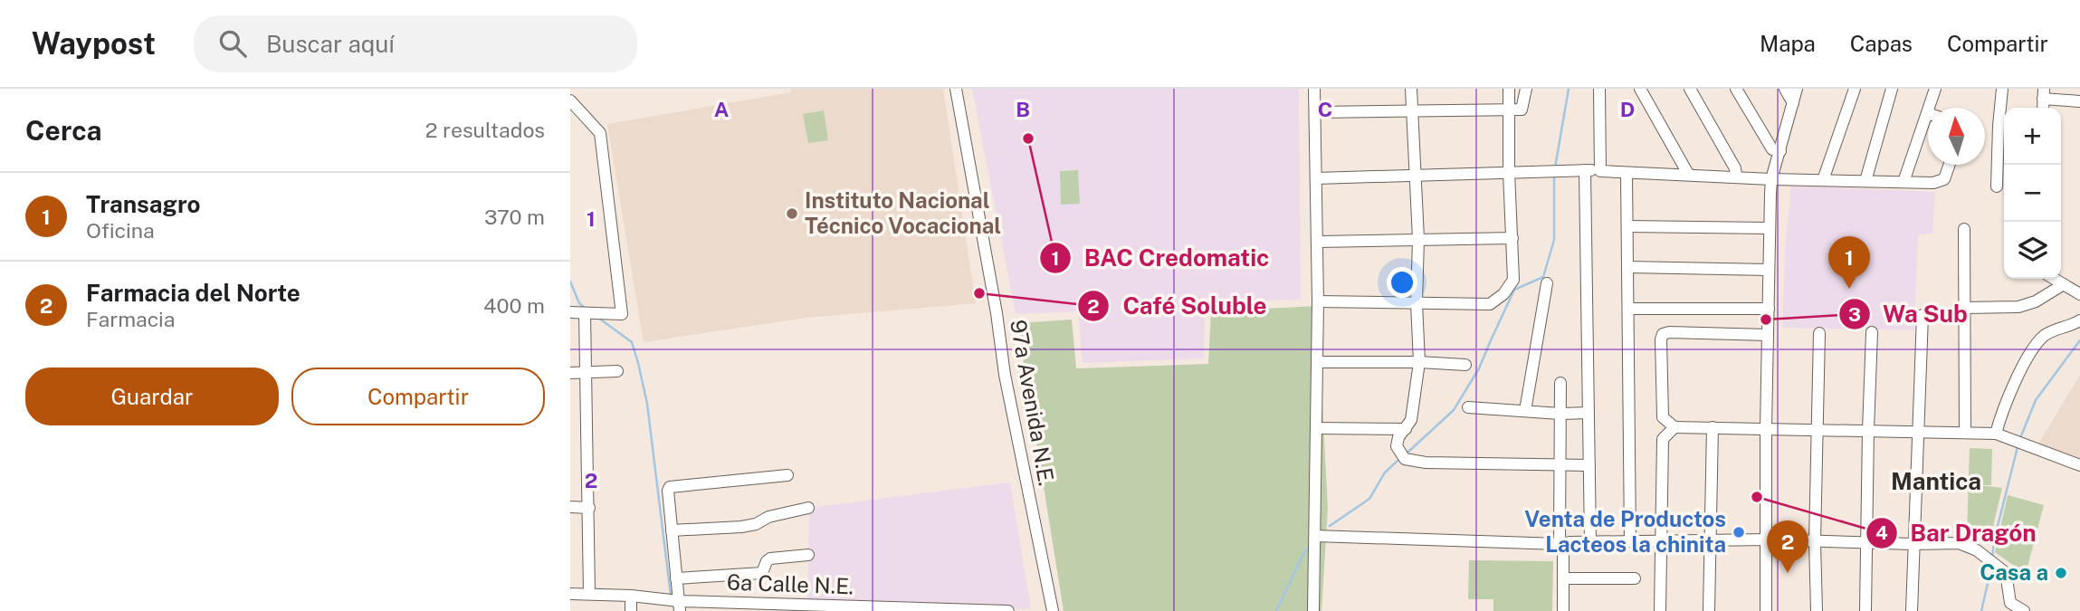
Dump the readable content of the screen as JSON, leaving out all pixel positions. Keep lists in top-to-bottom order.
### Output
{
  "streets": {
    "street": ["97a Avenida N.E.", "6a Calle N.E."]
  },
  "districts": ["Mantica"],
  "places": [
    "BAC Credomatic",
    "Instituto Nacional Técnico Vocacional",
    "Café Soluble",
    "Wa Sub",
    "Bar Dragón",
    "Venta de Productos Lacteos la chinita",
    "Casa a"
  ],
  "north": "top",
  "page": {
    "header": "Waypost",
    "search": "Buscar aquí",
    "nav": ["Mapa", "Capas", "Compartir"],
    "heading": ["Cerca", "2 resultados"],
    "map_buttons": ["+", "−"],
    "list": [
      {
        "mark": "1",
        "name": "Transagro",
        "note": "Oficina",
        "value": "370 m"
      },
      {
        "mark": "2",
        "name": "Farmacia del Norte",
        "note": "Farmacia",
        "value": "400 m"
      }
    ],
    "pins": ["1", "2"],
    "buttons": ["Guardar", "Compartir"]
  },
  "grid": {
    "columns": [
      "A",
      "B",
      "C",
      "D"
    ],
    "rows": ["1", "2"]
  }
}
